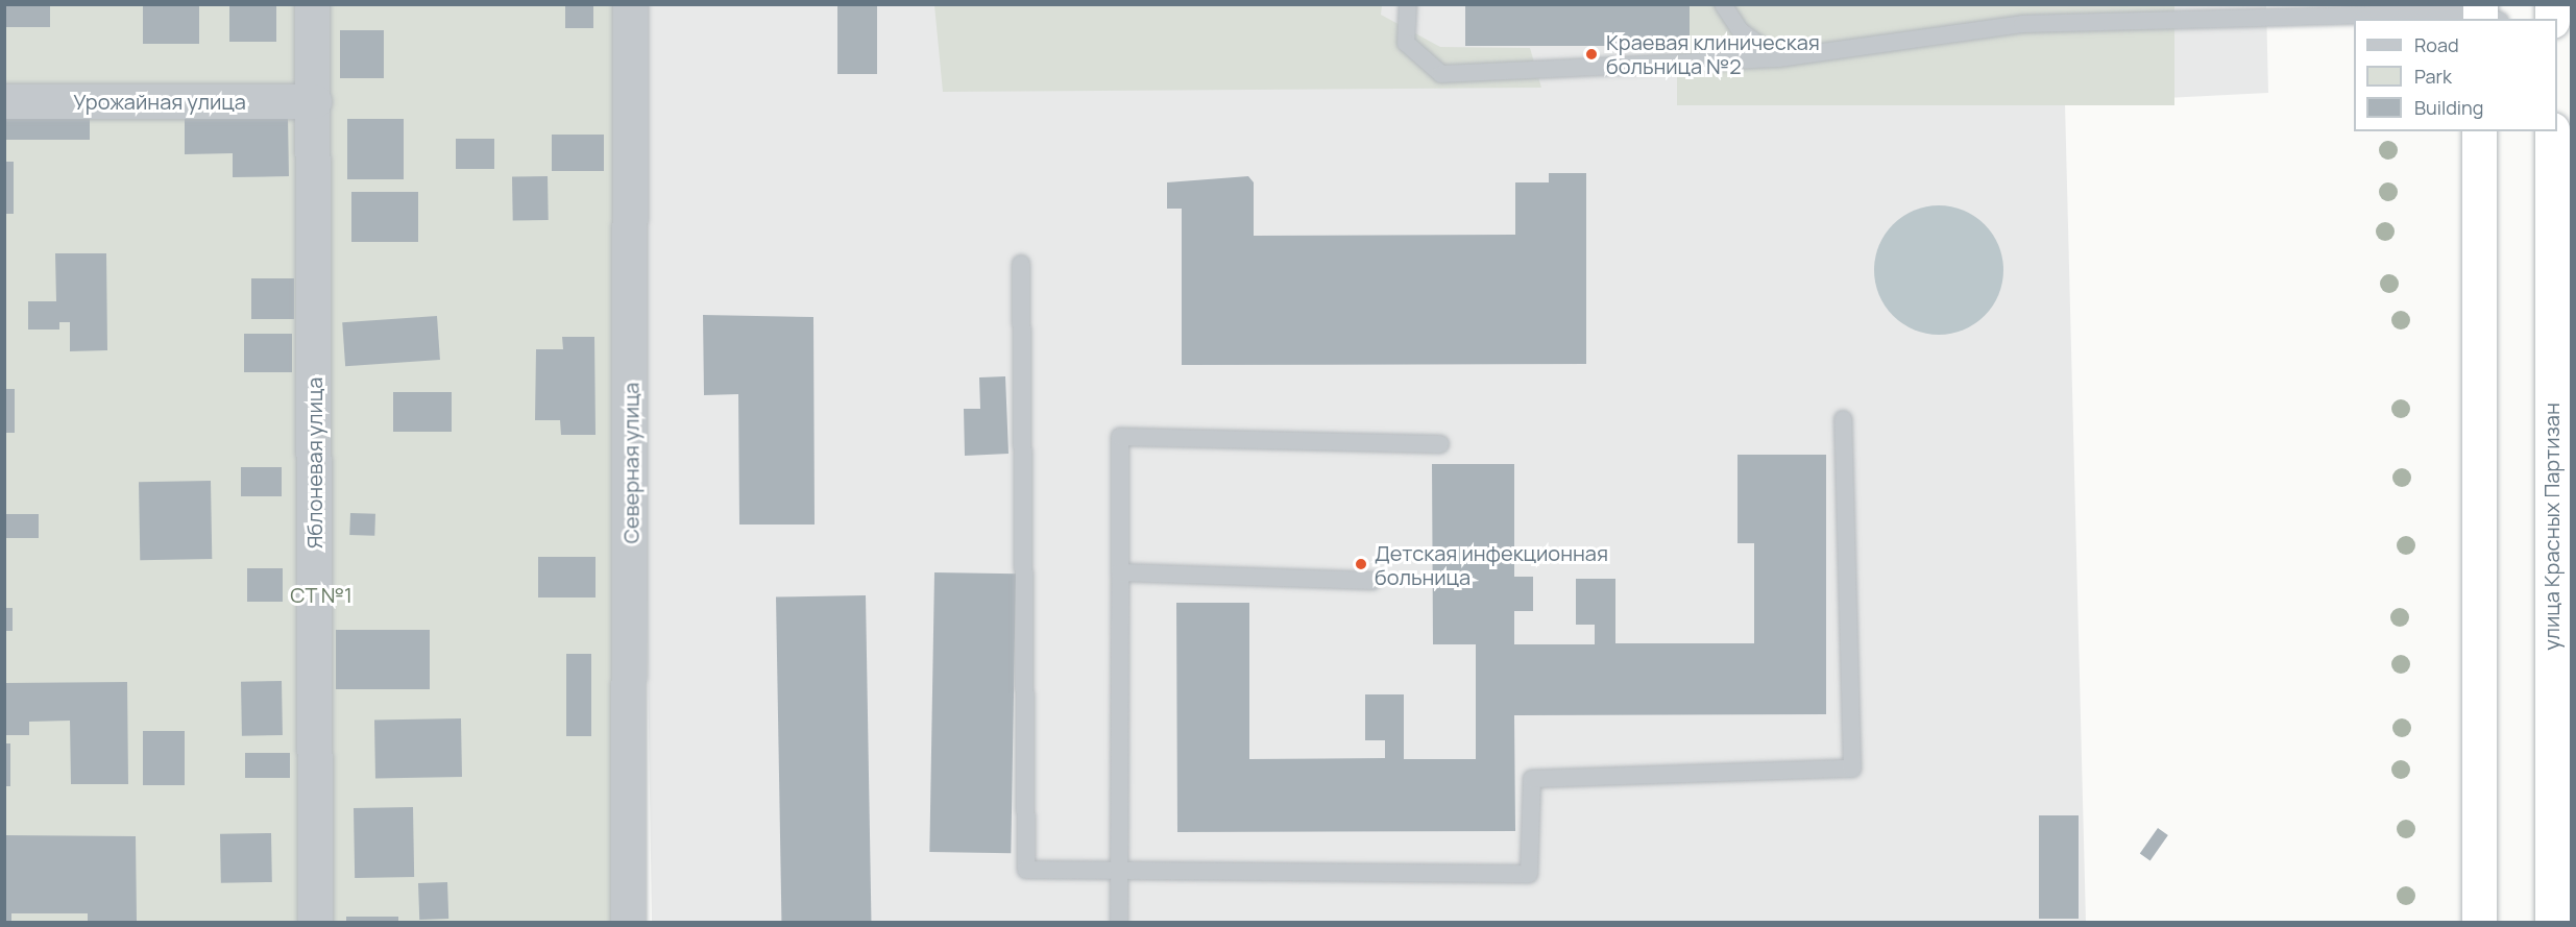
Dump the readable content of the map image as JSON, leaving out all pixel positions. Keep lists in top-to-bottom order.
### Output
{
  "streets": {
    "highway": ["улица Красных Партизан"],
    "street": ["Урожайная улица", "Яблоневая улица", "Северная улица"]
  },
  "crossings": [
    ["Урожайная улица", "Яблоневая улица"]
  ],
  "parks": ["СТ №1"],
  "places": ["Краевая клиническая больница №2", "Детская инфекционная больница"],
  "legend": ["Road", "Park", "Building"]
}
